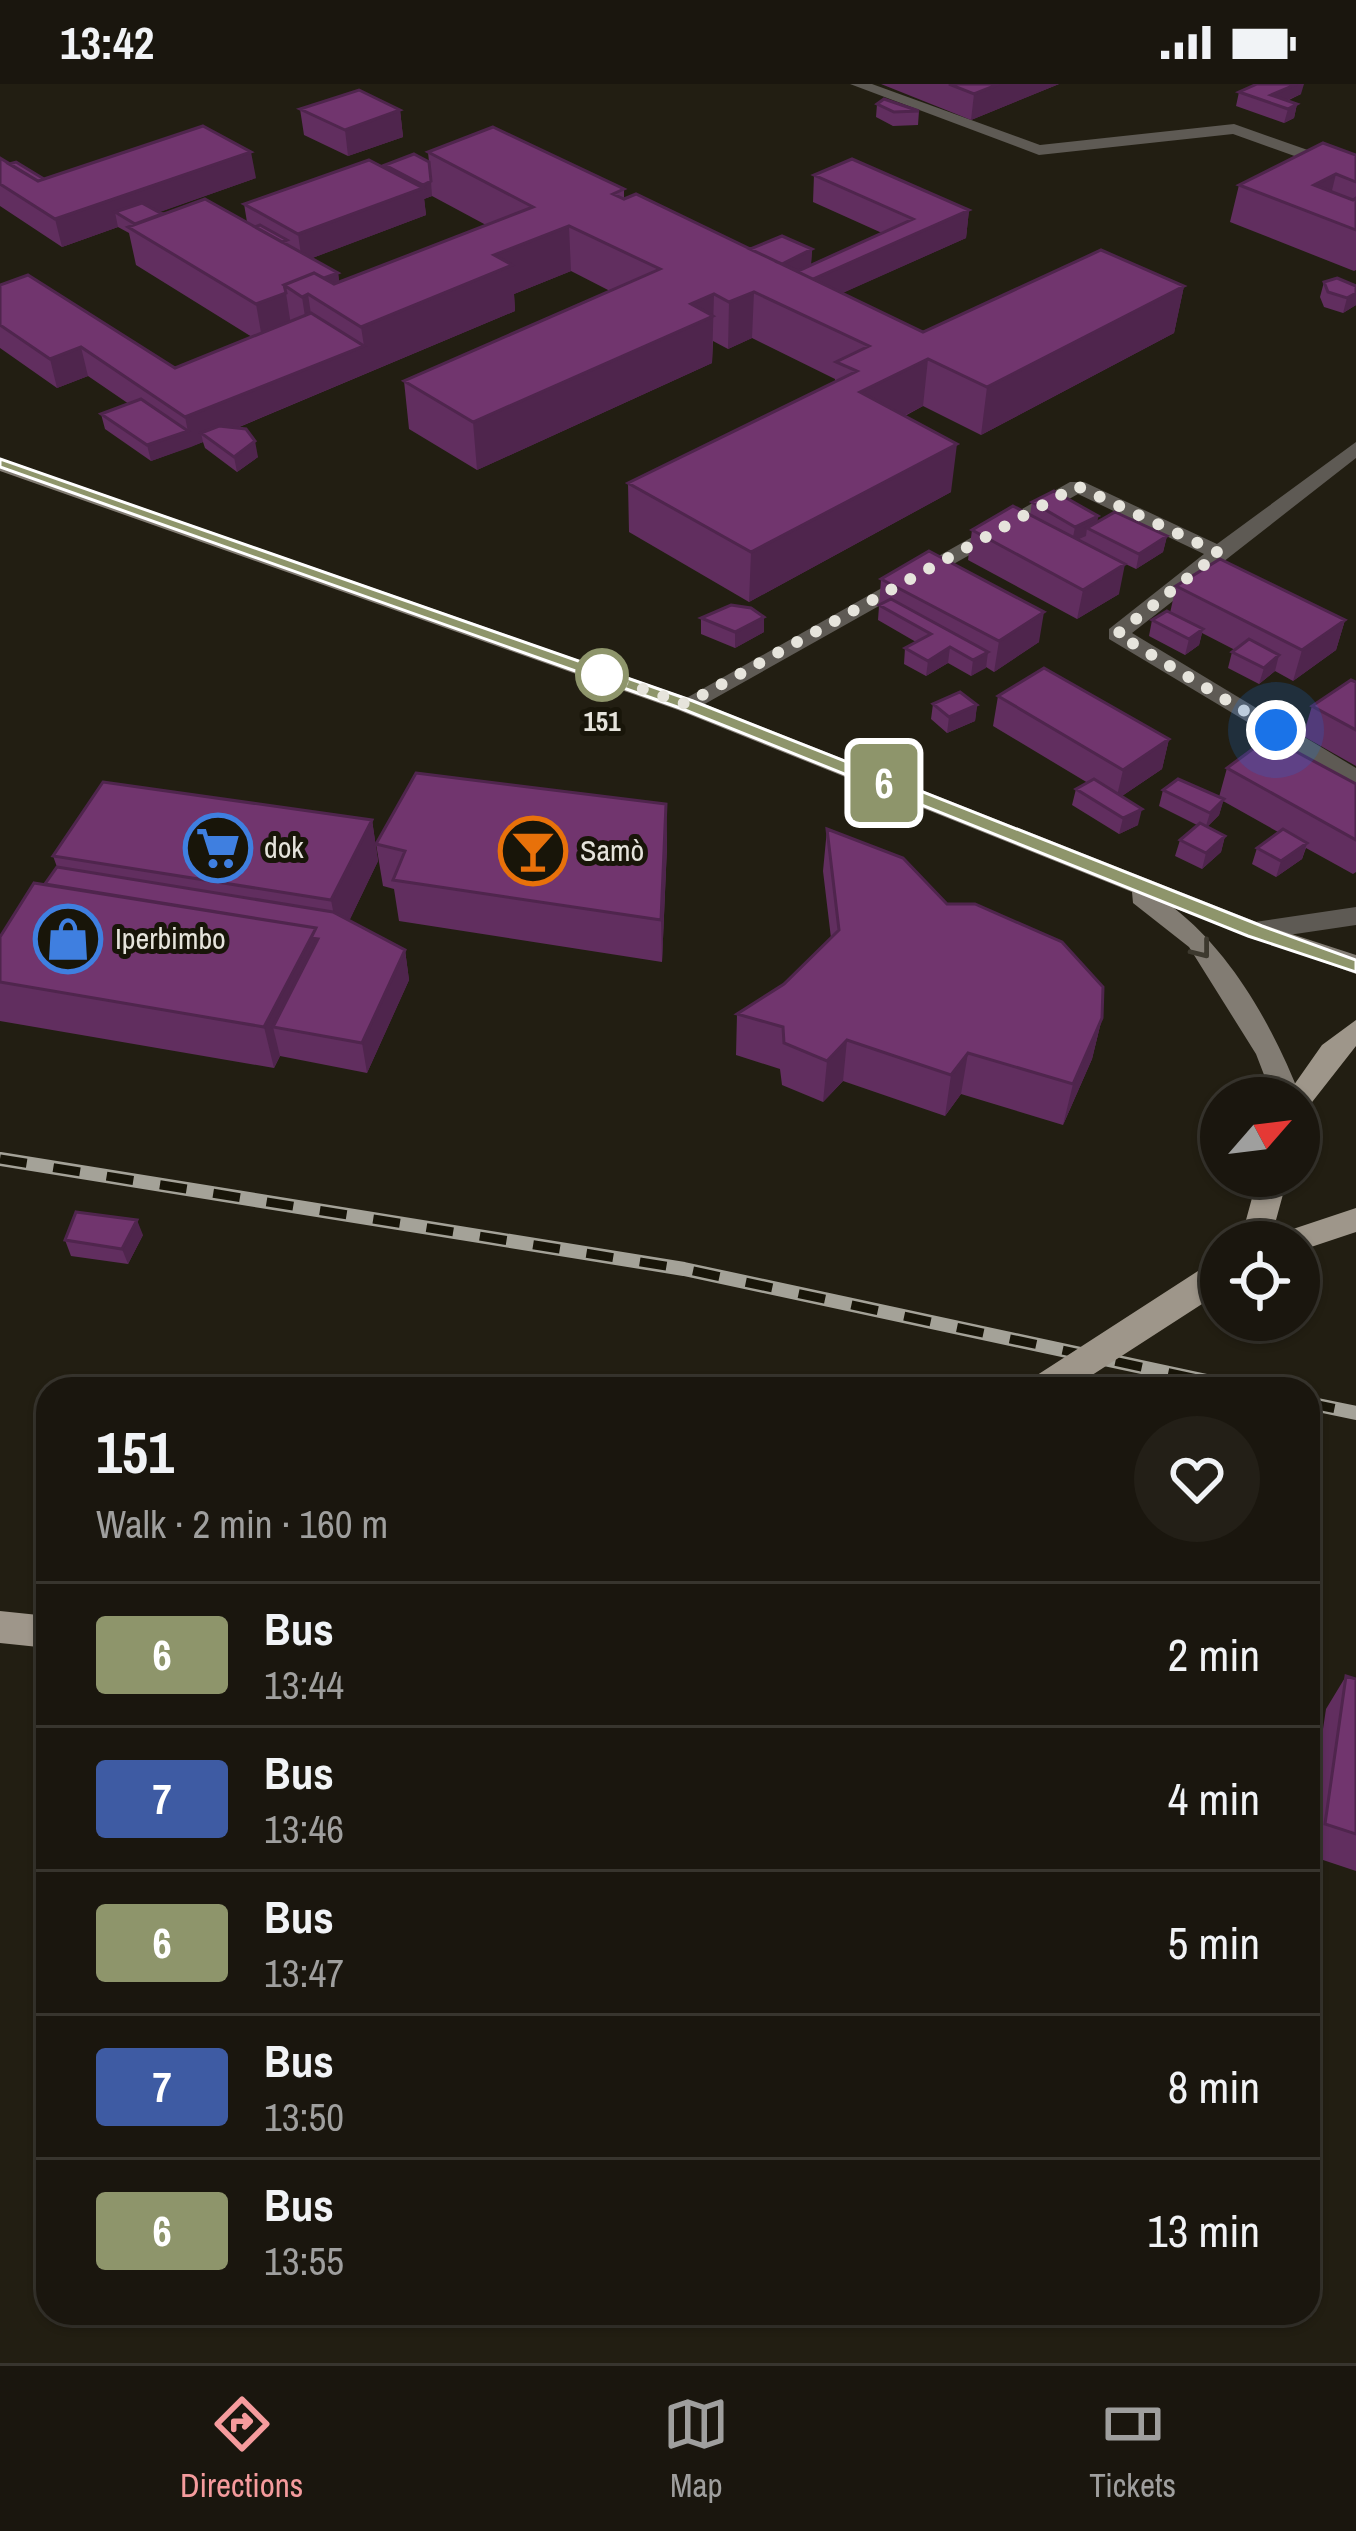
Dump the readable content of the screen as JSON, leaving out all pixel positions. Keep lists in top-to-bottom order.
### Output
{
  "places": {
    "other": ["151"],
    "supermarket": ["dok"],
    "bar": ["Samò"],
    "shop": ["Iperbimbo"]
  },
  "lines": ["bus line 6"],
  "north": "top right",
  "page": {
    "status": "13:42",
    "on_map": "6",
    "heading": ["151", "Walk · 2 min · 160 m"],
    "list": [
      {
        "mark": "6",
        "name": "Bus",
        "note": "13:44",
        "value": "2 min"
      },
      {
        "mark": "7",
        "name": "Bus",
        "note": "13:46",
        "value": "4 min"
      },
      {
        "mark": "6",
        "name": "Bus",
        "note": "13:47",
        "value": "5 min"
      },
      {
        "mark": "7",
        "name": "Bus",
        "note": "13:50",
        "value": "8 min"
      },
      {
        "mark": "6",
        "name": "Bus",
        "note": "13:55",
        "value": "13 min"
      }
    ],
    "tabs": ["Directions", "Map", "Tickets"]
  }
}
